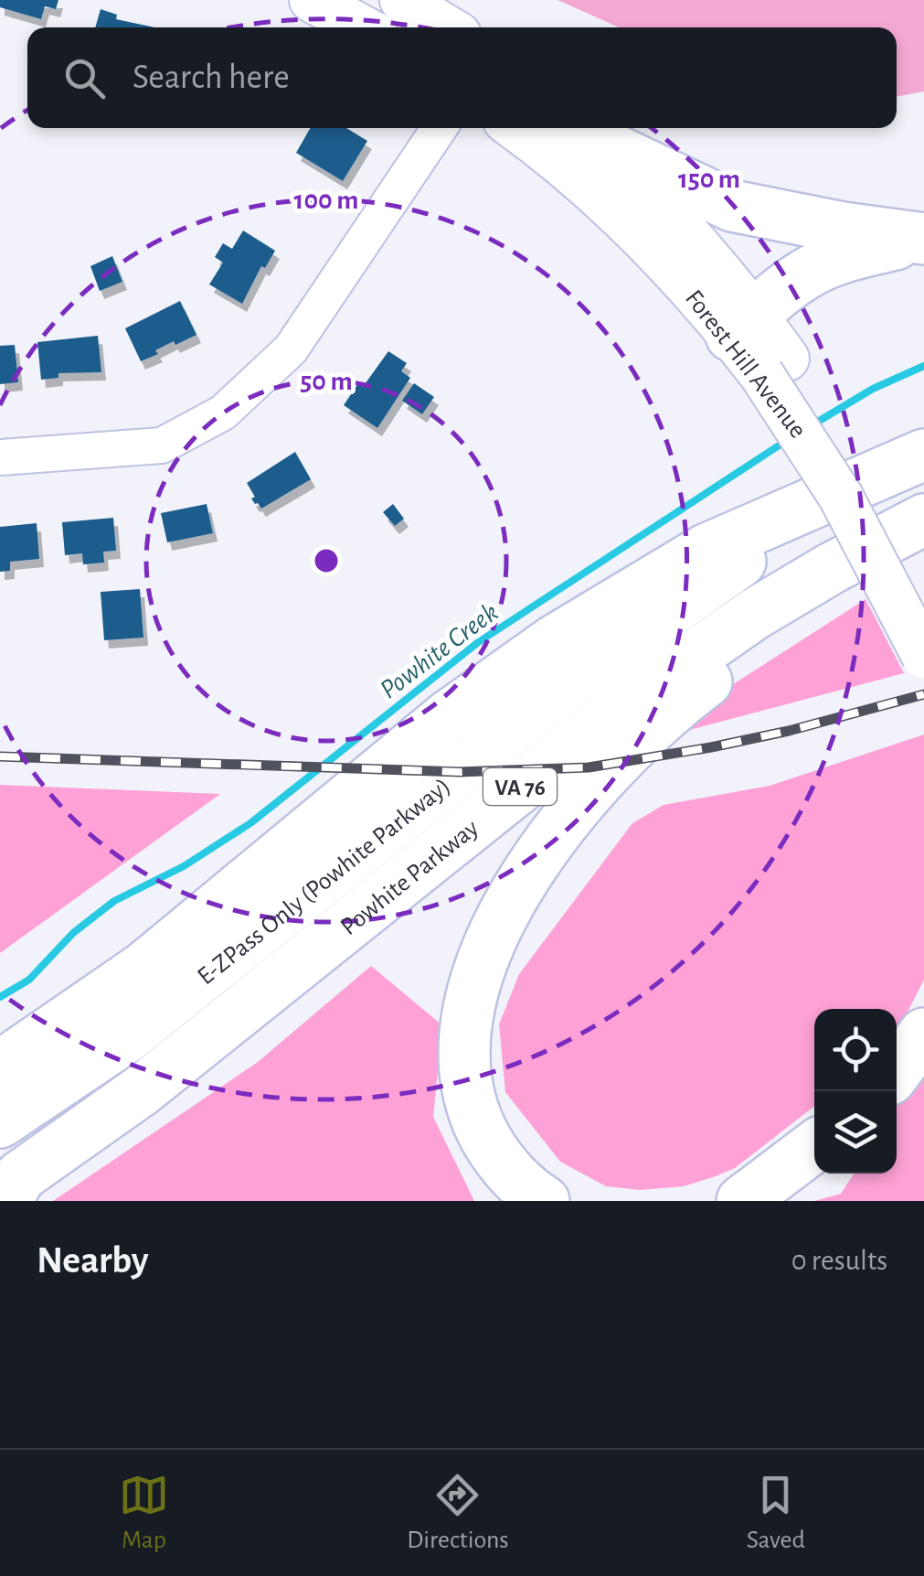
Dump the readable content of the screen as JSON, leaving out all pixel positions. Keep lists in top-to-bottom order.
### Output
{
  "streets": {
    "highway": ["VA 76", "Powhite Parkway", "E-ZPass Only (Powhite Parkway)"],
    "main road": ["Forest Hill Avenue"]
  },
  "crossings": [
    ["VA 76", "E-ZPass Only (Powhite Parkway)"]
  ],
  "water": ["Powhite Creek"],
  "page": {
    "search": "Search here",
    "heading": ["Nearby", "0 results"],
    "nav": ["Map", "Directions", "Saved"]
  },
  "rings": ["150 m", "100 m", "50 m"]
}
